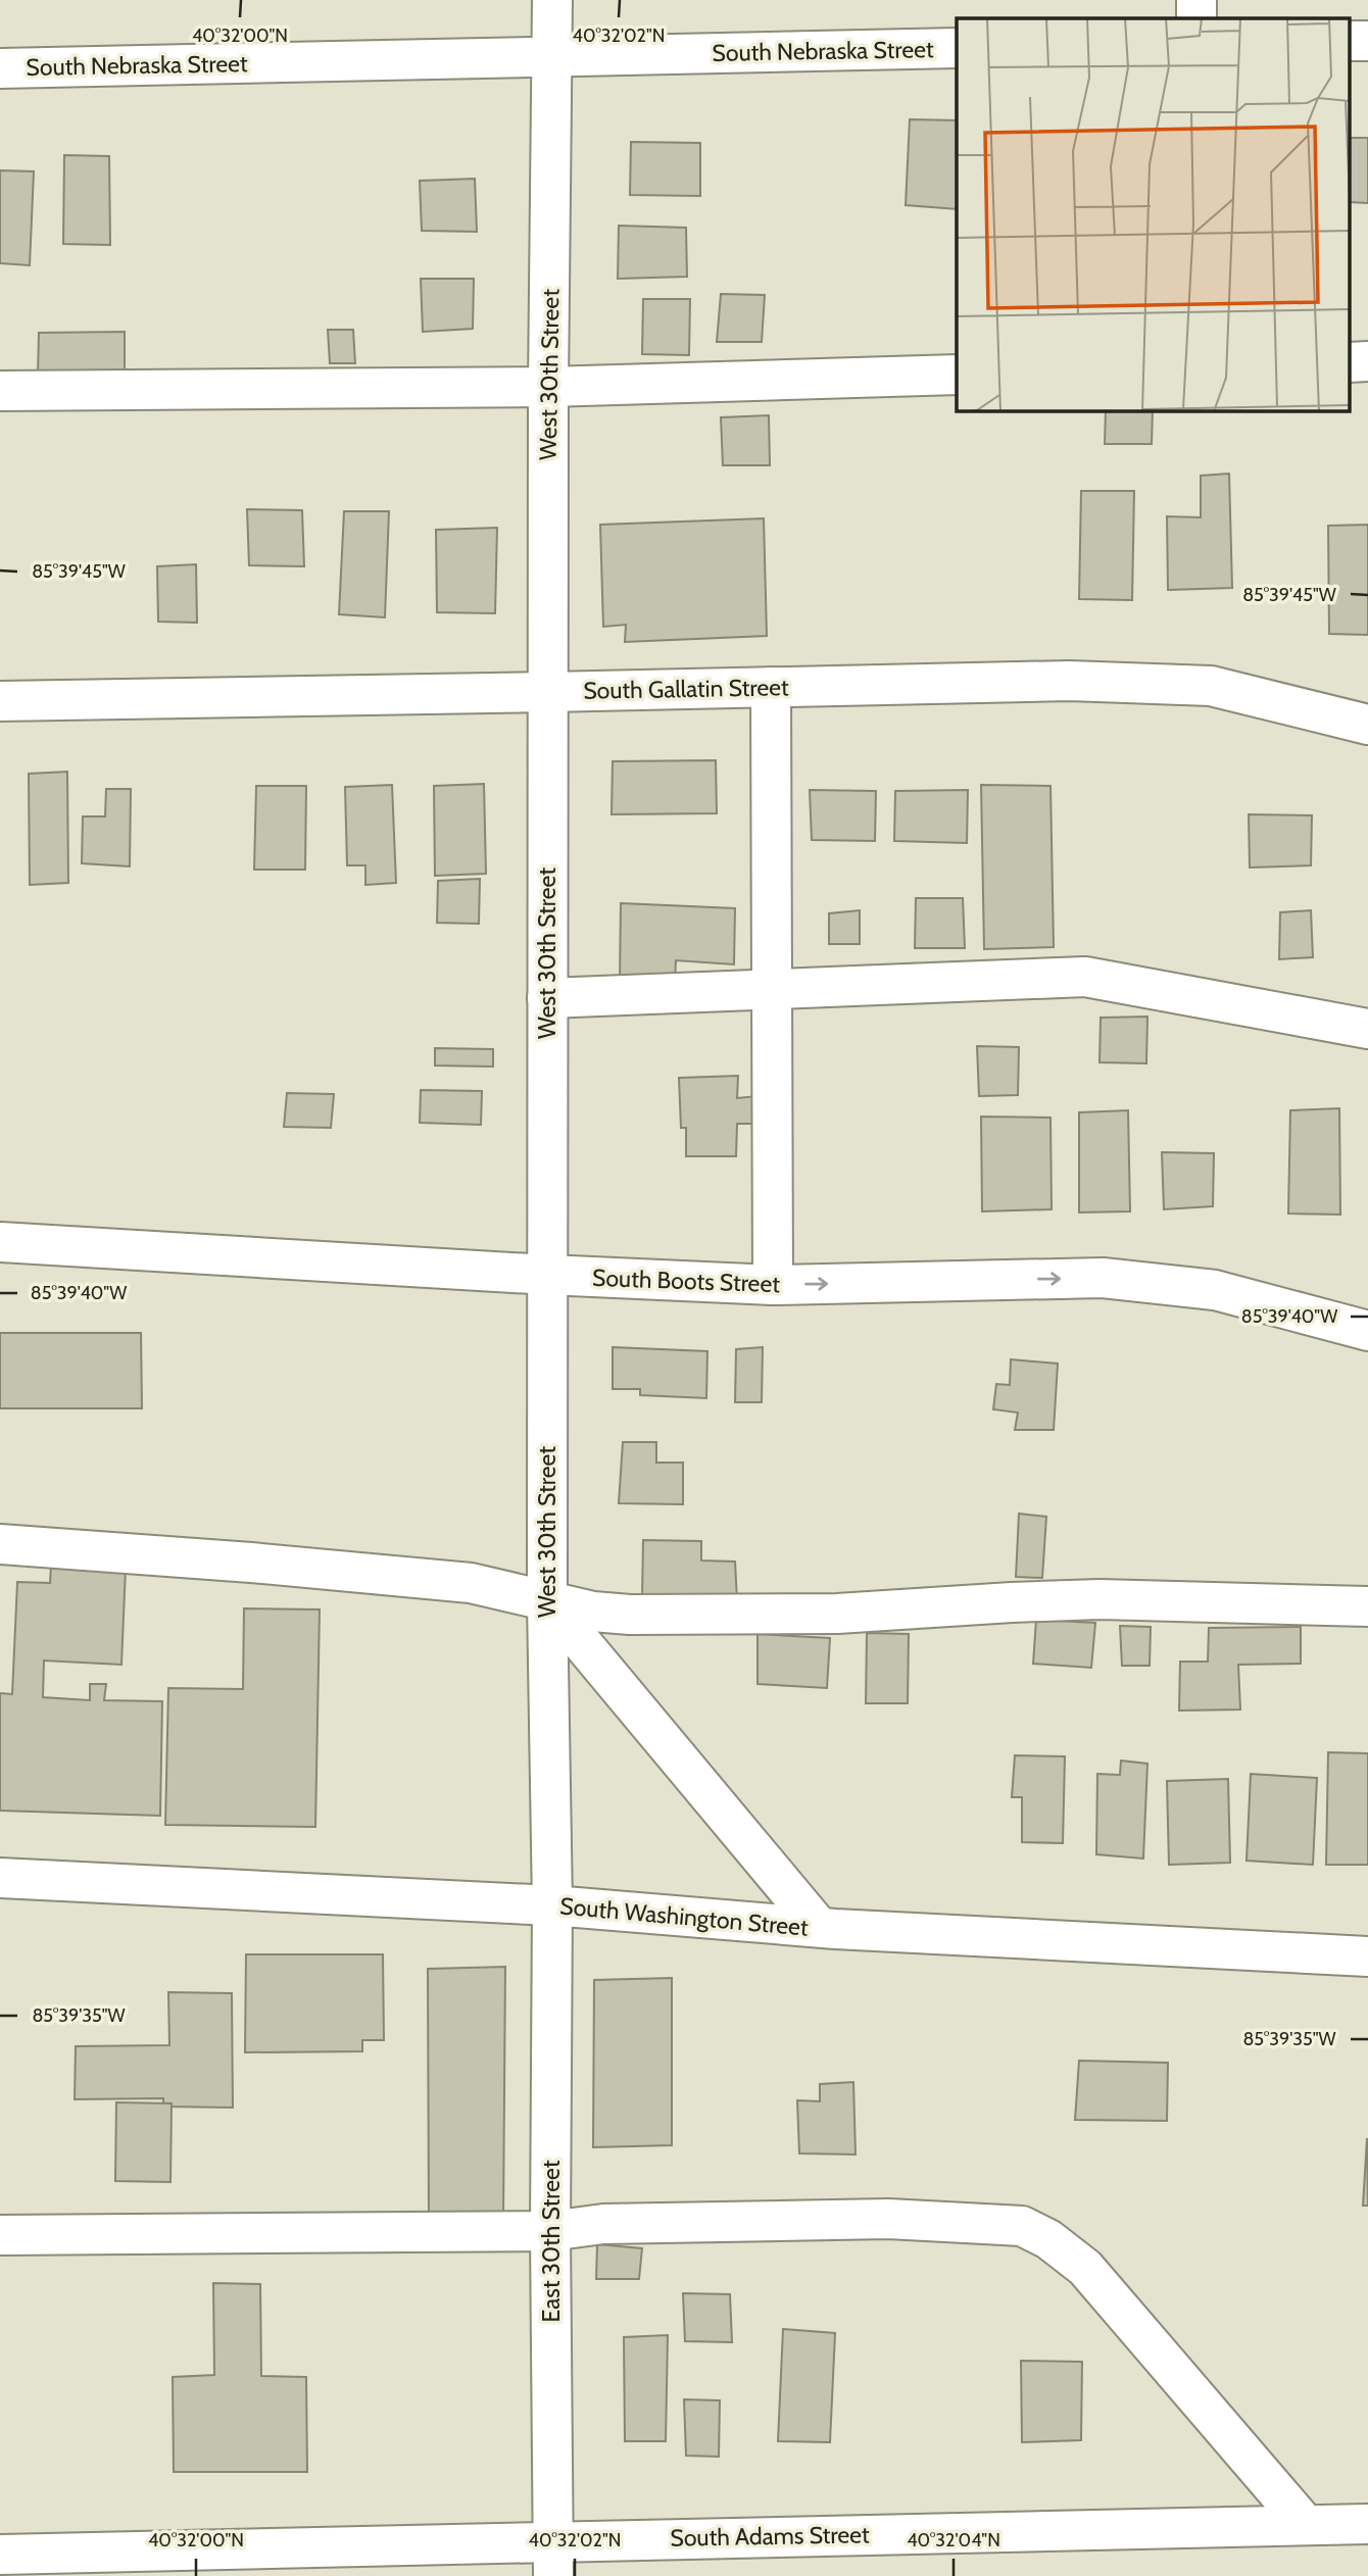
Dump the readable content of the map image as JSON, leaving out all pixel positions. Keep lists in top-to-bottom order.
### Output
{
  "streets": {
    "street": [
      "South Nebraska Street",
      "West 30th Street",
      "South Gallatin Street",
      "South Boots Street",
      "South Washington Street",
      "East 30th Street",
      "South Adams Street"
    ]
  },
  "crossings": [
    ["South Nebraska Street", "West 30th Street"],
    ["West 30th Street", "South Gallatin Street"],
    ["West 30th Street", "South Boots Street"],
    ["West 30th Street", "South Washington Street"],
    ["West 30th Street", "East 30th Street"],
    ["South Washington Street", "East 30th Street"],
    ["East 30th Street", "South Adams Street"]
  ],
  "coordinates": [
    "40°32'00\"N",
    "40°32'02\"N",
    "85°39'45\"W",
    "85°39'40\"W",
    "85°39'35\"W",
    "40°32'04\"N"
  ]
}
